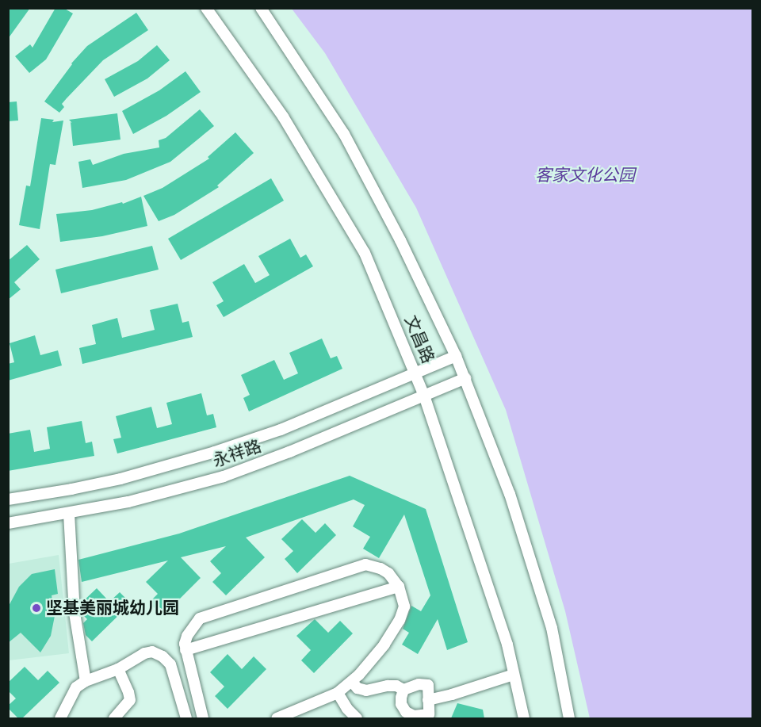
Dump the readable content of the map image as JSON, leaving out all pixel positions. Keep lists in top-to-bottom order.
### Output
{
  "streets": {
    "street": ["文昌路", "永祥路"]
  },
  "crossings": [
    ["文昌路", "永祥路"]
  ],
  "parks": ["客家文化公园"],
  "places": ["坚基美丽城幼儿园"]
}
